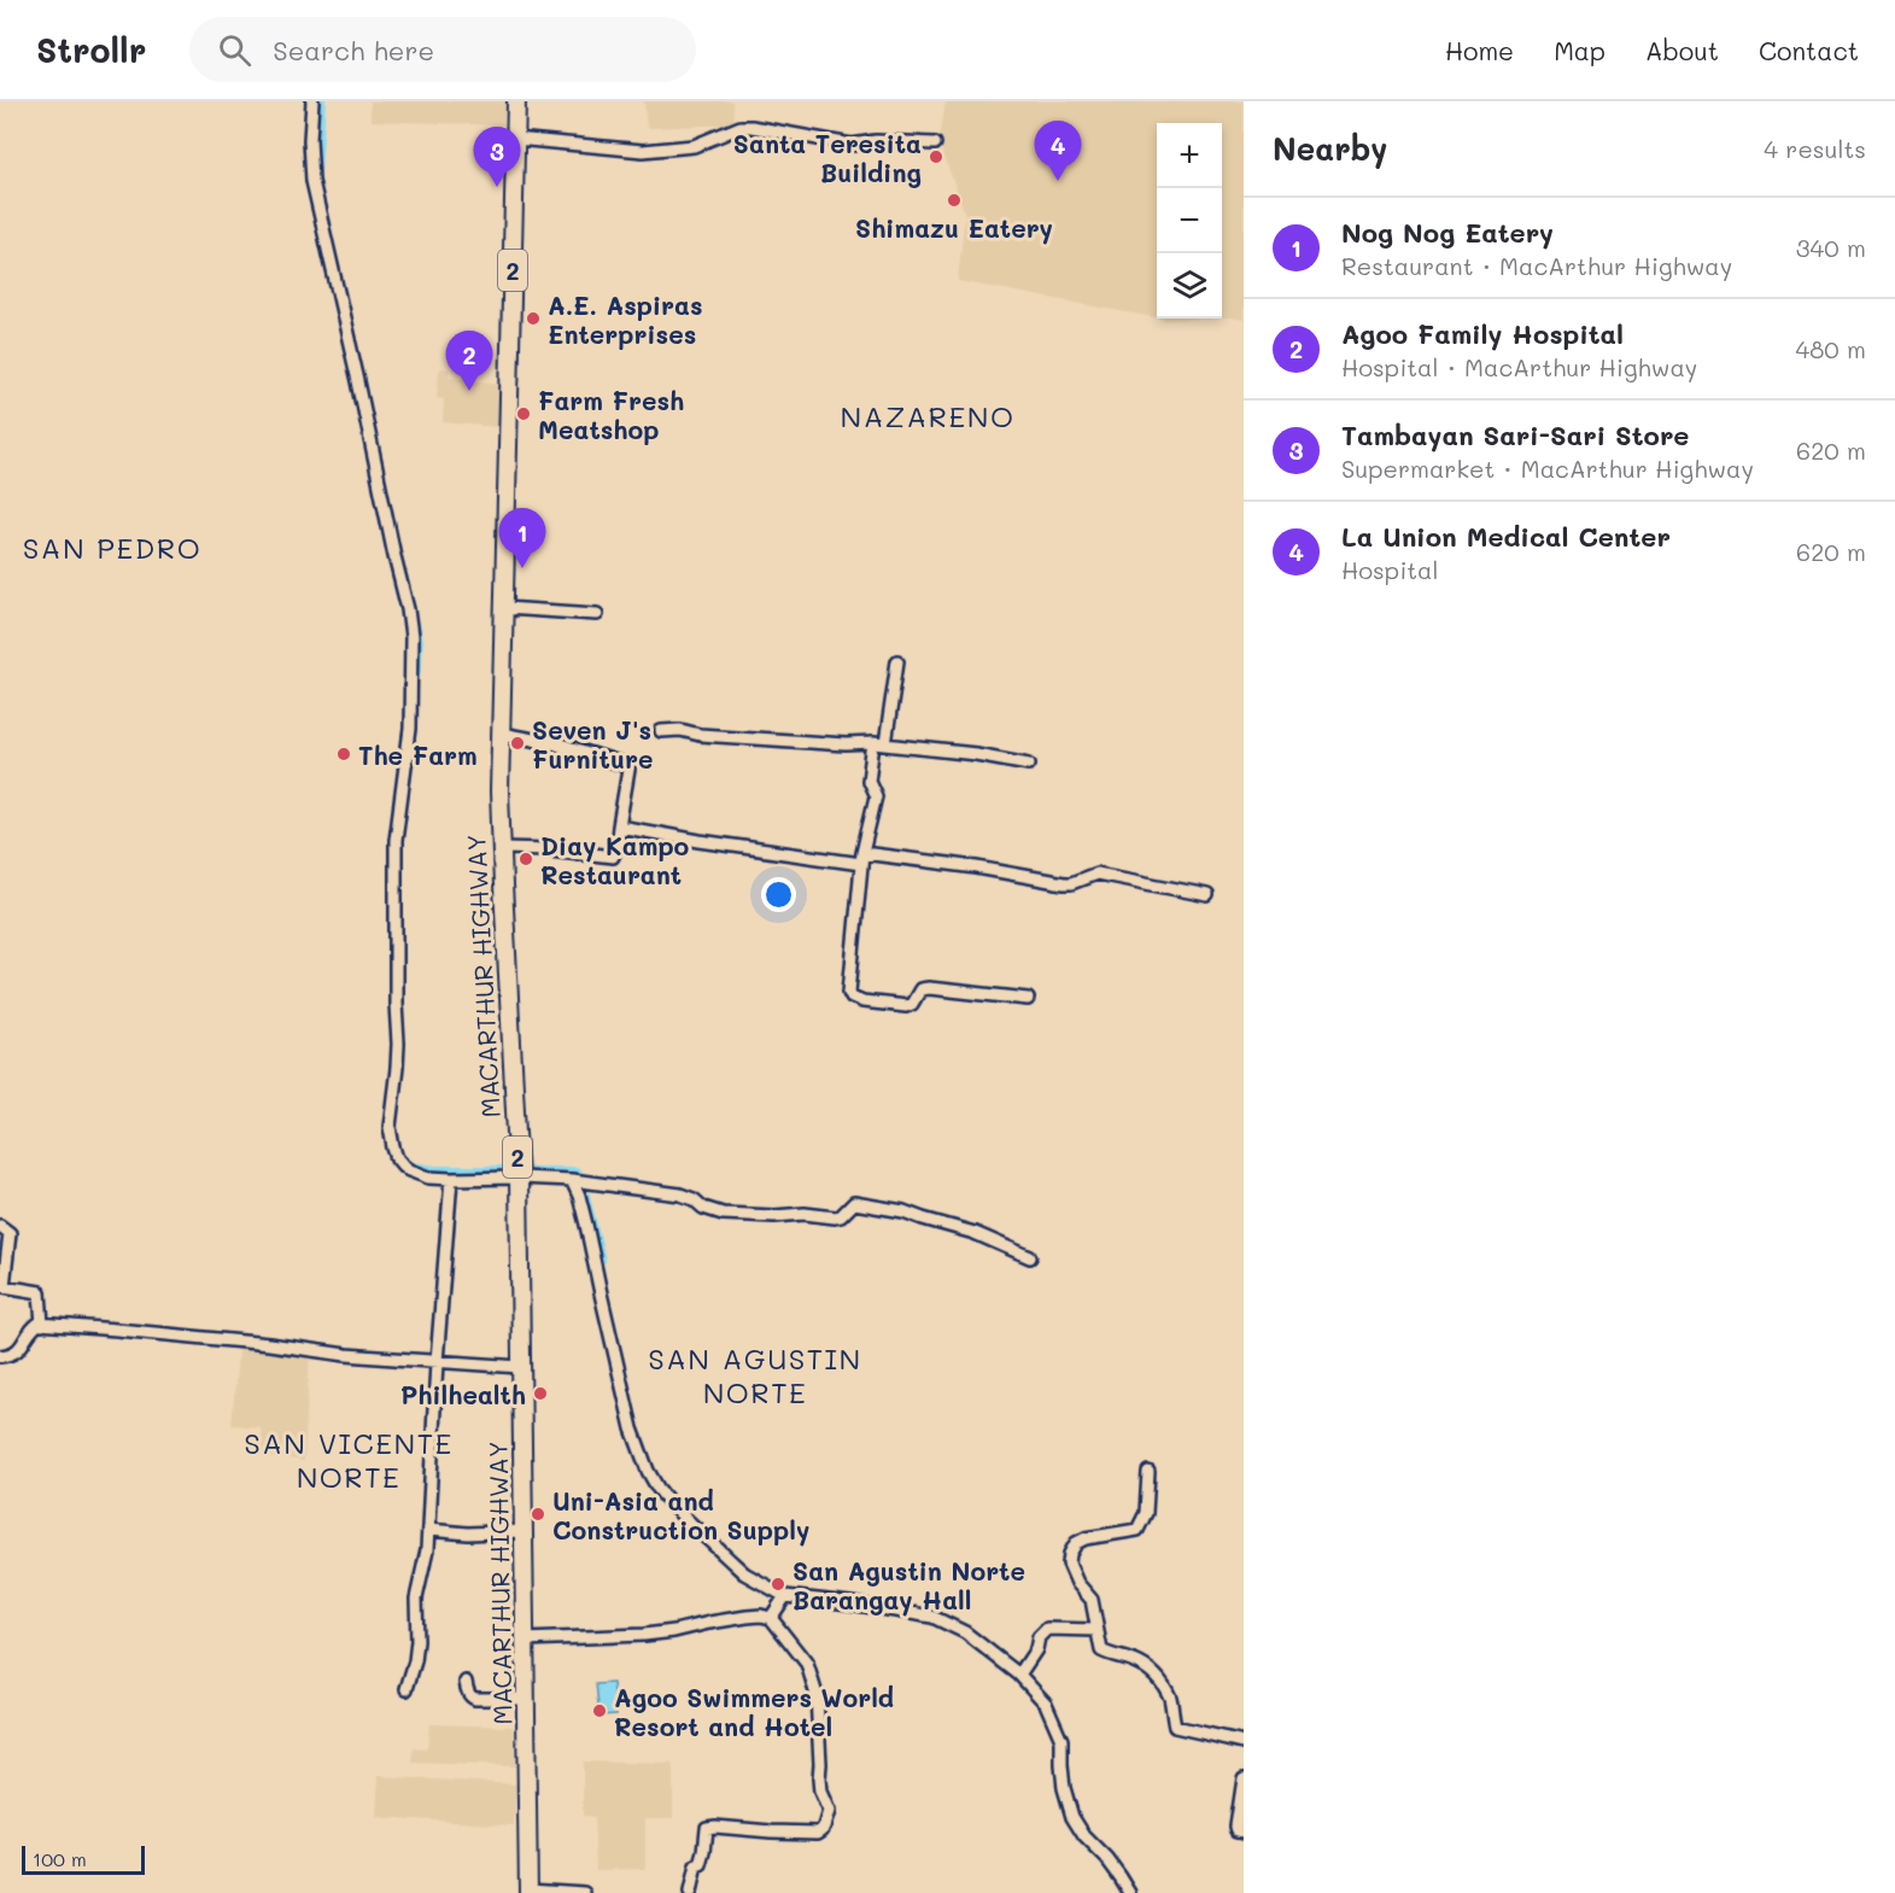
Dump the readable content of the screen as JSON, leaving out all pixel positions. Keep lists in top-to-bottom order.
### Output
{
  "streets": {
    "highway": ["2", "MACARTHUR HIGHWAY"]
  },
  "districts": [
    "NAZARENO",
    "SAN PEDRO",
    "SAN AGUSTIN NORTE",
    "SAN VICENTE NORTE"
  ],
  "places": [
    "Santa Teresita Building",
    "Shimazu Eatery",
    "A.E. Aspiras Enterprises",
    "Farm Fresh Meatshop",
    "Seven J's Furniture",
    "The Farm",
    "Diay Kampo Restaurant",
    "Philhealth",
    "Uni-Asia and Construction Supply",
    "San Agustin Norte Barangay Hall",
    "Agoo Swimmers World Resort and Hotel"
  ],
  "scale_bar": "100 m",
  "page": {
    "header": "Strollr",
    "search": "Search here",
    "nav": [
      "Home",
      "Map",
      "About",
      "Contact"
    ],
    "heading": ["Nearby", "4 results"],
    "pins": [
      "4",
      "3",
      "2",
      "1"
    ],
    "map_buttons": ["+", "−"],
    "list": [
      {
        "mark": "1",
        "name": "Nog Nog Eatery",
        "note": "Restaurant · MacArthur Highway",
        "value": "340 m"
      },
      {
        "mark": "2",
        "name": "Agoo Family Hospital",
        "note": "Hospital · MacArthur Highway",
        "value": "480 m"
      },
      {
        "mark": "3",
        "name": "Tambayan Sari-Sari Store",
        "note": "Supermarket · MacArthur Highway",
        "value": "620 m"
      },
      {
        "mark": "4",
        "name": "La Union Medical Center",
        "note": "Hospital",
        "value": "620 m"
      }
    ],
    "scale": "100 m"
  }
}
